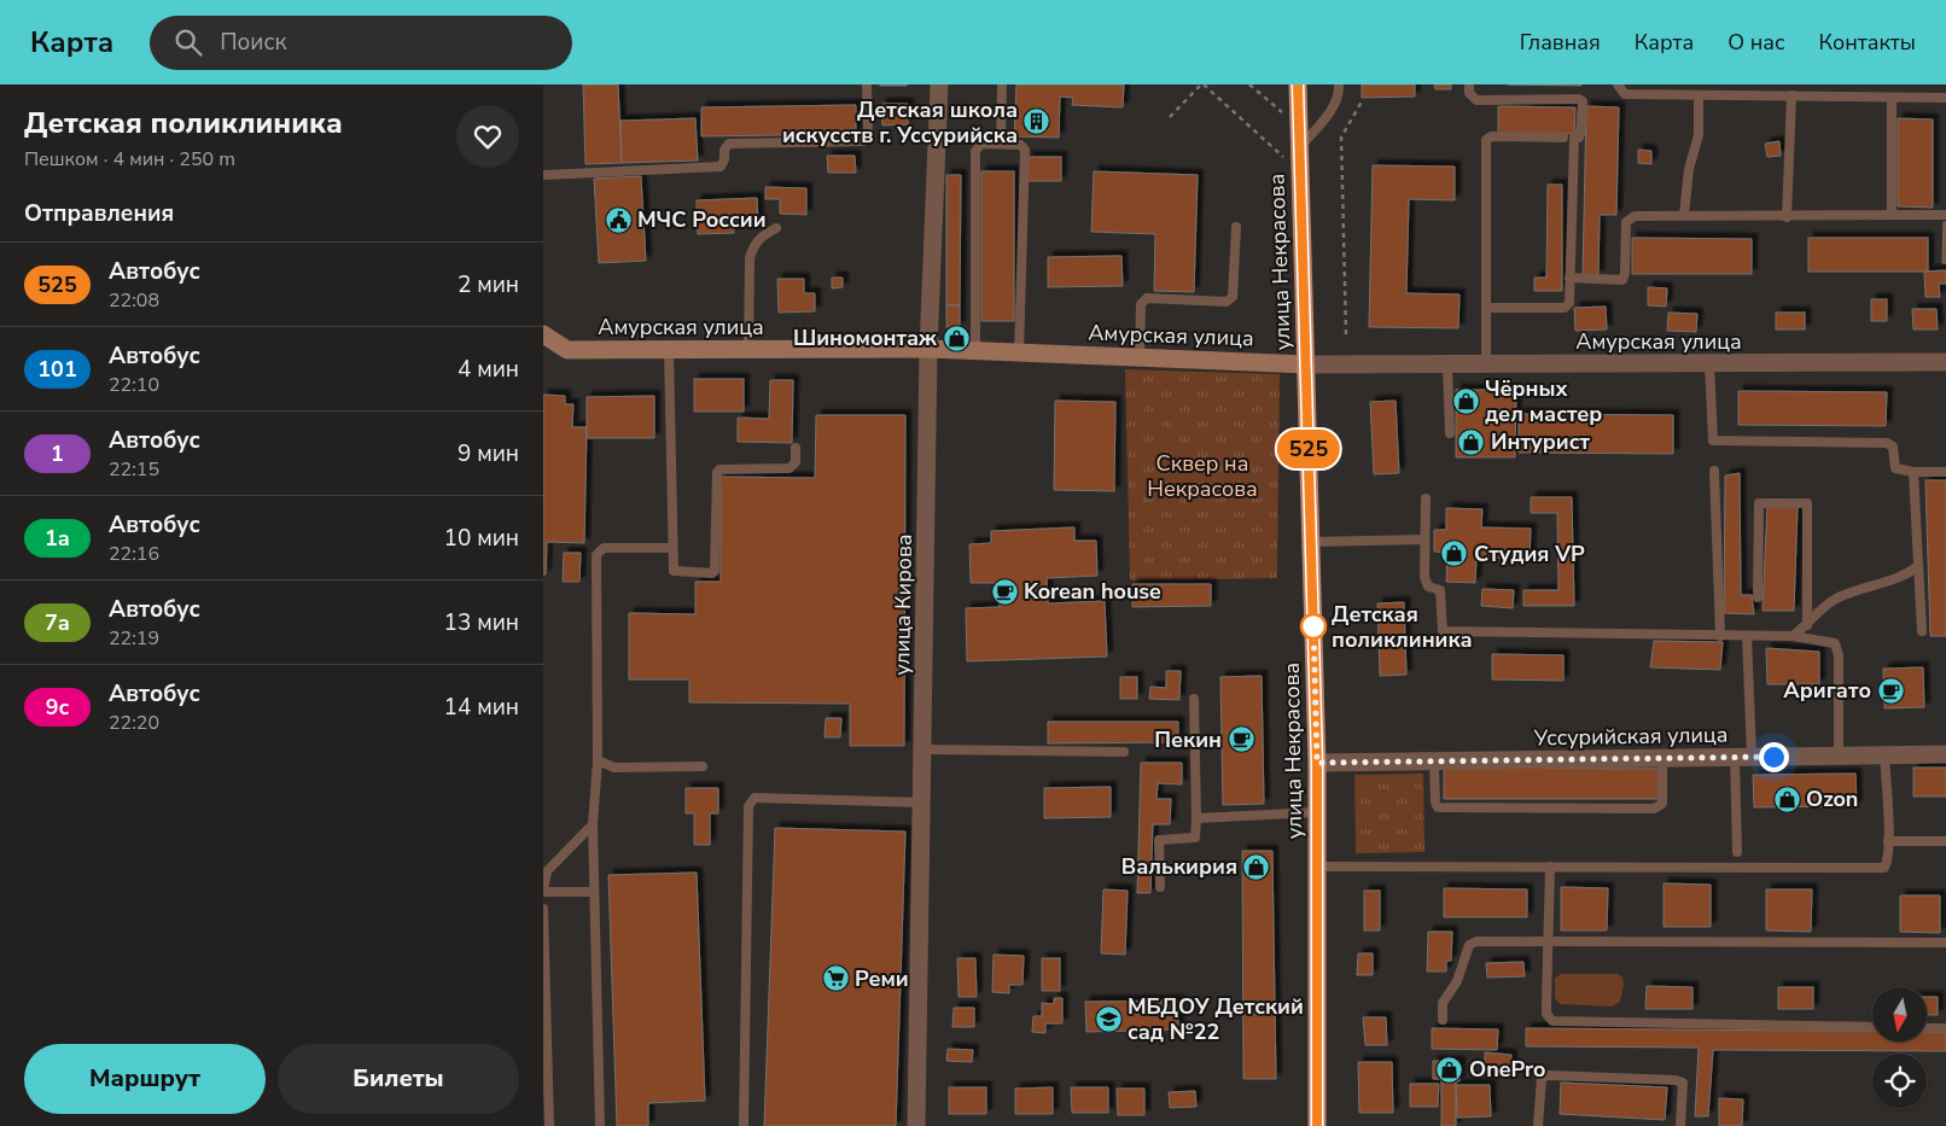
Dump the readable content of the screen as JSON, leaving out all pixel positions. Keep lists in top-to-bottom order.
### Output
{
  "streets": {
    "main road": ["улица Некрасова", "Амурская улица"],
    "street": ["улица Кирова", "Уссурийская улица"]
  },
  "crossings": [
    ["улица Некрасова", "Амурская улица"],
    ["улица Некрасова", "Уссурийская улица"],
    ["Амурская улица", "улица Кирова"]
  ],
  "parks": ["Сквер на Некрасова"],
  "places": {
    "building": ["Детская школа искусств г. Уссурийска"],
    "public building": ["МЧС России"],
    "shop": [
      "Шиномонтаж",
      "Чёрных дел мастер",
      "Интурист",
      "Студия VP",
      "Ozon",
      "Валькирия",
      "OnePro"
    ],
    "cafe": ["Korean house", "Аригато", "Пекин"],
    "other": ["Детская поликлиника"],
    "supermarket": ["Реми"],
    "school or university": ["МБДОУ Детский сад №22"]
  },
  "lines": ["bus line 525"],
  "north": "bottom",
  "page": {
    "header": "Карта",
    "search": "Поиск",
    "nav": [
      "Главная",
      "Карта",
      "О нас",
      "Контакты"
    ],
    "heading": [
      ["Детская поликлиника", "Пешком · 4 мин · 250 m"],
      "Отправления"
    ],
    "on_map": "525",
    "list": [
      {
        "mark": "525",
        "name": "Автобус",
        "note": "22:08",
        "value": "2 мин"
      },
      {
        "mark": "101",
        "name": "Автобус",
        "note": "22:10",
        "value": "4 мин"
      },
      {
        "mark": "1",
        "name": "Автобус",
        "note": "22:15",
        "value": "9 мин"
      },
      {
        "mark": "1а",
        "name": "Автобус",
        "note": "22:16",
        "value": "10 мин"
      },
      {
        "mark": "7а",
        "name": "Автобус",
        "note": "22:19",
        "value": "13 мин"
      },
      {
        "mark": "9с",
        "name": "Автобус",
        "note": "22:20",
        "value": "14 мин"
      }
    ],
    "buttons": ["Маршрут", "Билеты"]
  }
}
